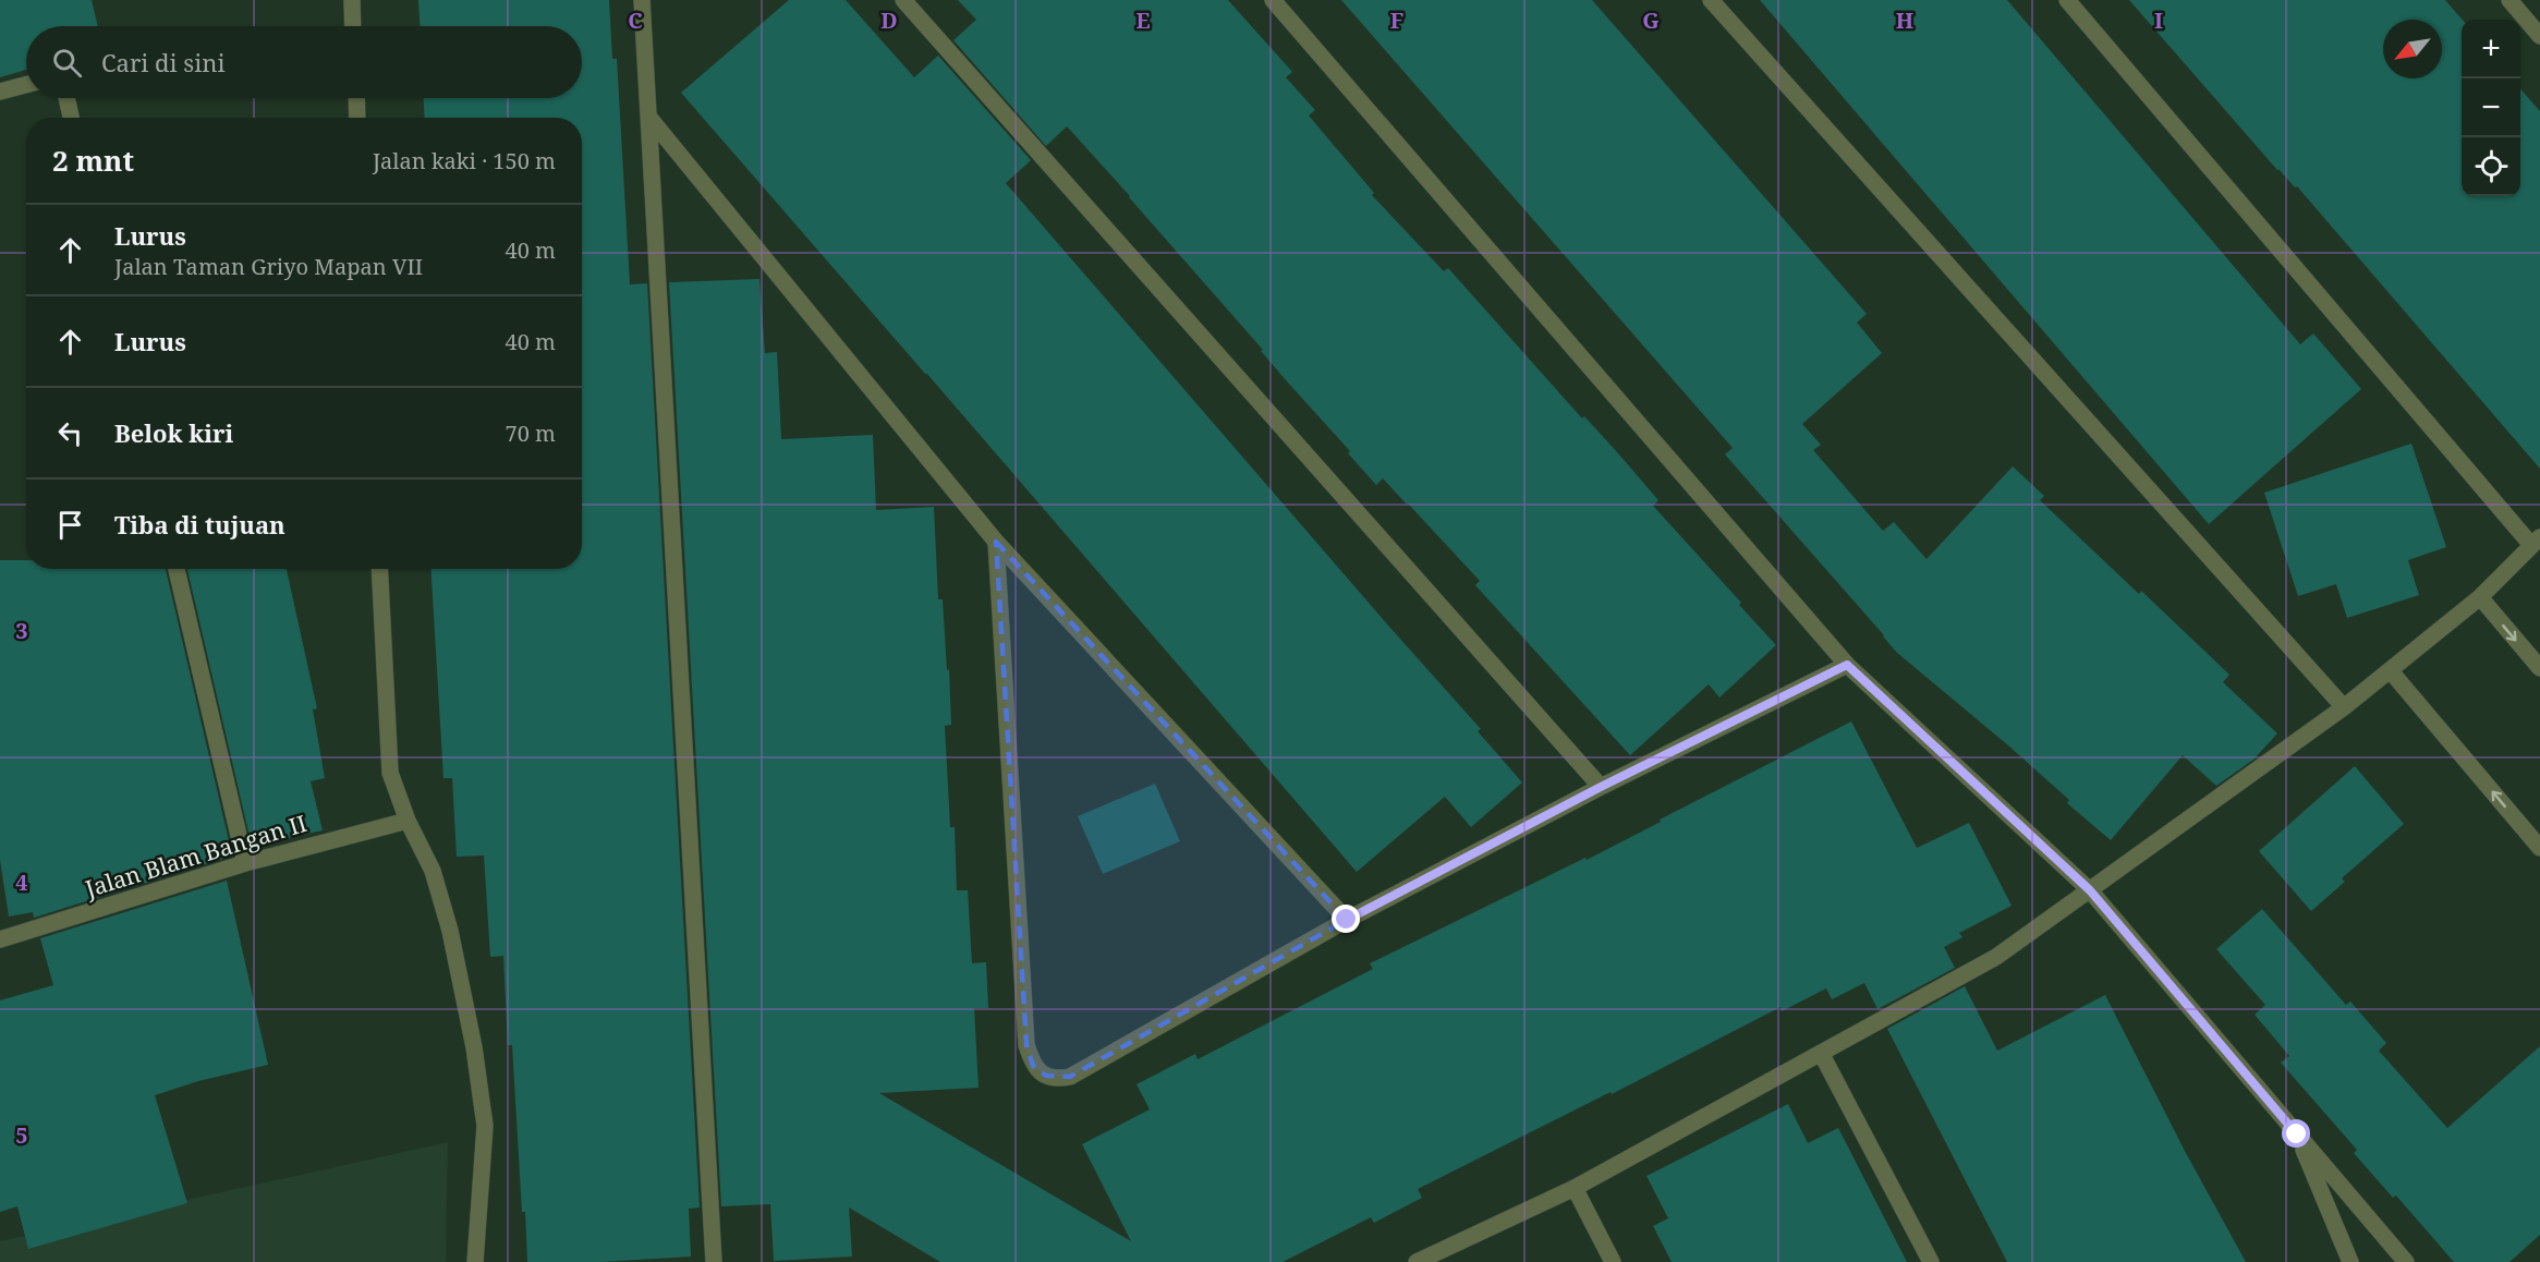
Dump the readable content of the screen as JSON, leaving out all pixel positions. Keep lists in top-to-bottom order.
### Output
{
  "streets": {
    "street": ["Jalan Blam Bangan II"]
  },
  "north": "bottom left",
  "page": {
    "map_buttons": ["+", "−"],
    "search": "Cari di sini",
    "heading": ["2 mnt", "Jalan kaki · 150 m"],
    "list": [
      ["Lurus", "Jalan Taman Griyo Mapan VII", "40 m"],
      ["Lurus", "40 m"],
      ["Belok kiri", "70 m"],
      "Tiba di tujuan"
    ]
  },
  "grid": {
    "columns": [
      "C",
      "D",
      "E",
      "F",
      "G",
      "H",
      "I"
    ],
    "rows": ["3", "4", "5"]
  }
}
